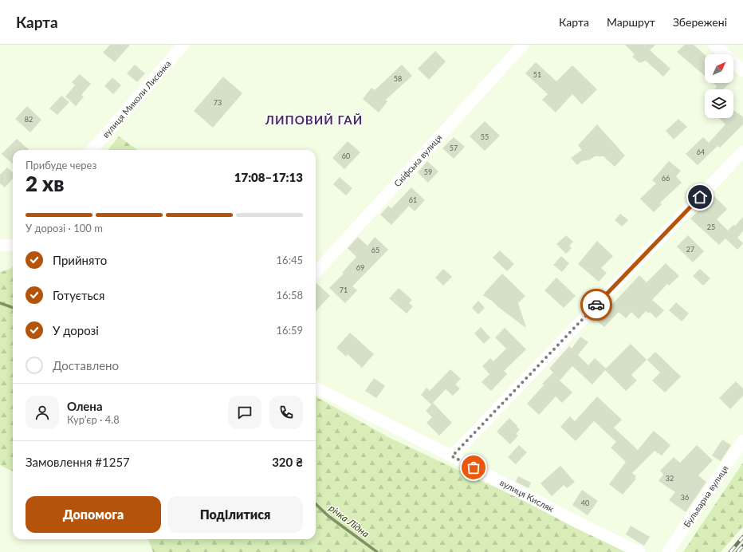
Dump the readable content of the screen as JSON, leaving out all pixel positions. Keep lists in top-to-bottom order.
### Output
{
  "streets": {
    "street": [
      "вулиця Миколи Лисенка",
      "Скіфська вулиця",
      "вулиця Кисляк",
      "Бульварна вулиця"
    ]
  },
  "districts": ["ЛИПОВИЙ ГАЙ"],
  "water": ["річка Лідна"],
  "house_numbers": [
    "51",
    "58",
    "73",
    "82",
    "55",
    "57",
    "64",
    "60",
    "59",
    "66",
    "61",
    "25",
    "27",
    "65",
    "69",
    "71",
    "32",
    "36",
    "40"
  ],
  "north": "top right",
  "page": {
    "header": "Карта",
    "nav": ["Карта", "Маршрут", "Збережені"],
    "heading": ["2 хв", "Прибуде через", "17:08–17:13"],
    "panel": [
      "Олена",
      "Кур’єр · 4.8",
      "Замовлення #1257",
      "320 ₴"
    ],
    "bar": "У дорозі · 100 m",
    "list": [
      ["Прийнято", "16:45"],
      ["Готується", "16:58"],
      ["У дорозі", "16:59"],
      "Доставлено"
    ],
    "buttons": ["Допомога", "Поділитися"]
  }
}
